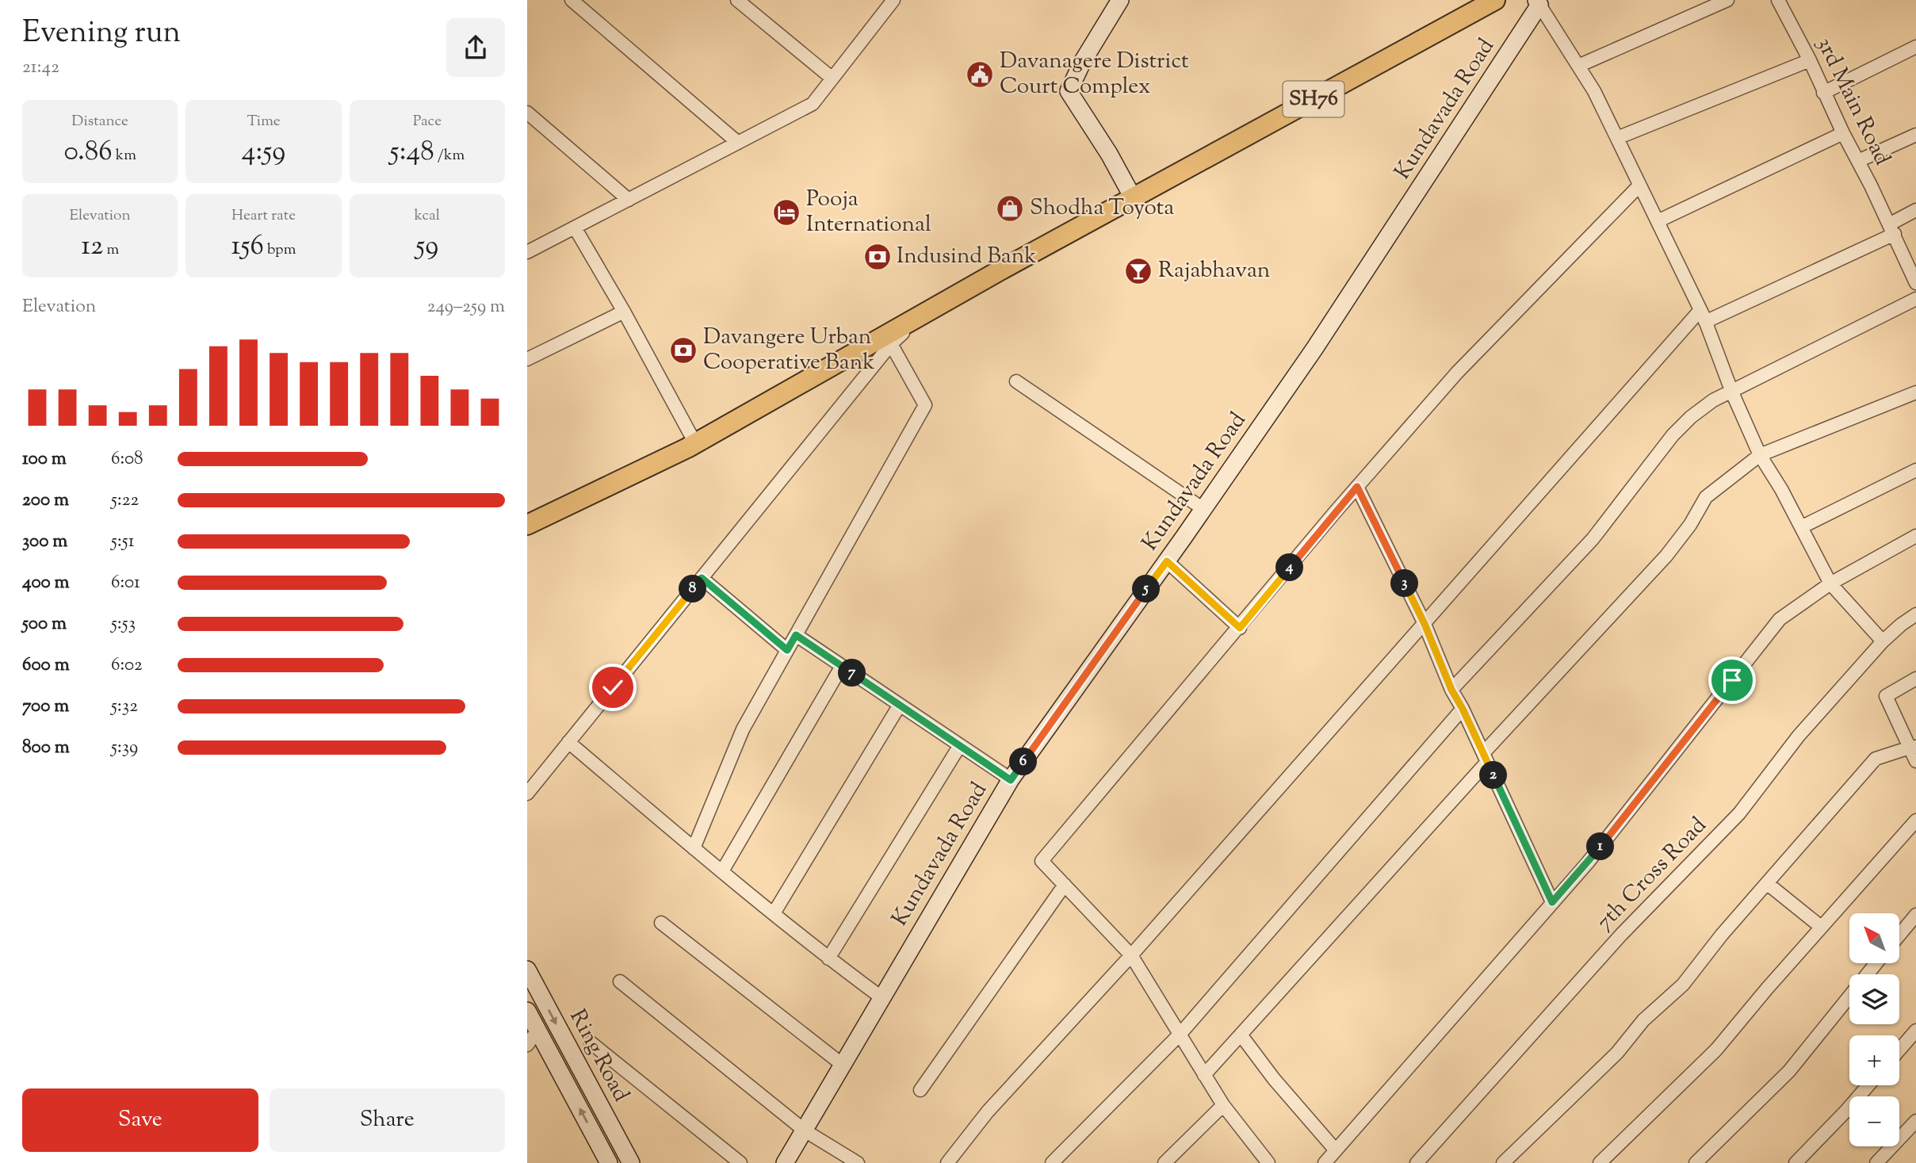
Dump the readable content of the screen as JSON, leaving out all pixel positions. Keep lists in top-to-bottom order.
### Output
{
  "streets": {
    "main road": ["SH76"],
    "street": [
      "3rd Main Road",
      "Kundavada Road",
      "7th Cross Road",
      "Ring Road"
    ]
  },
  "places": {
    "public building": ["Davanagere District Court Complex"],
    "shop": ["Shodha Toyota"],
    "hotel": ["Pooja International"],
    "bank": ["Indusind Bank", "Davangere Urban Cooperative Bank"],
    "bar": ["Rajabhavan"]
  },
  "north": "top left",
  "page": {
    "heading": ["Evening run", "21:42"],
    "stats": [
      ["Distance", "0.86 km"],
      ["Time", "4:59"],
      ["Pace", "5:48 /km"],
      ["Elevation", "12 m"],
      ["Heart rate", "156 bpm"],
      ["kcal", "59"]
    ],
    "chart": ["Elevation", "249–259 m"],
    "list": [
      {
        "name": "100 m",
        "note": "6:08"
      },
      {
        "name": "200 m",
        "note": "5:22"
      },
      {
        "name": "300 m",
        "note": "5:51"
      },
      {
        "name": "400 m",
        "note": "6:01"
      },
      {
        "name": "500 m",
        "note": "5:53"
      },
      {
        "name": "600 m",
        "note": "6:02"
      },
      {
        "name": "700 m",
        "note": "5:32"
      },
      {
        "name": "800 m",
        "note": "5:39"
      }
    ],
    "pins": [
      "4",
      "3",
      "5",
      "8",
      "7",
      "6",
      "2",
      "1"
    ],
    "map_buttons": ["+", "−"],
    "buttons": ["Save", "Share"]
  }
}
